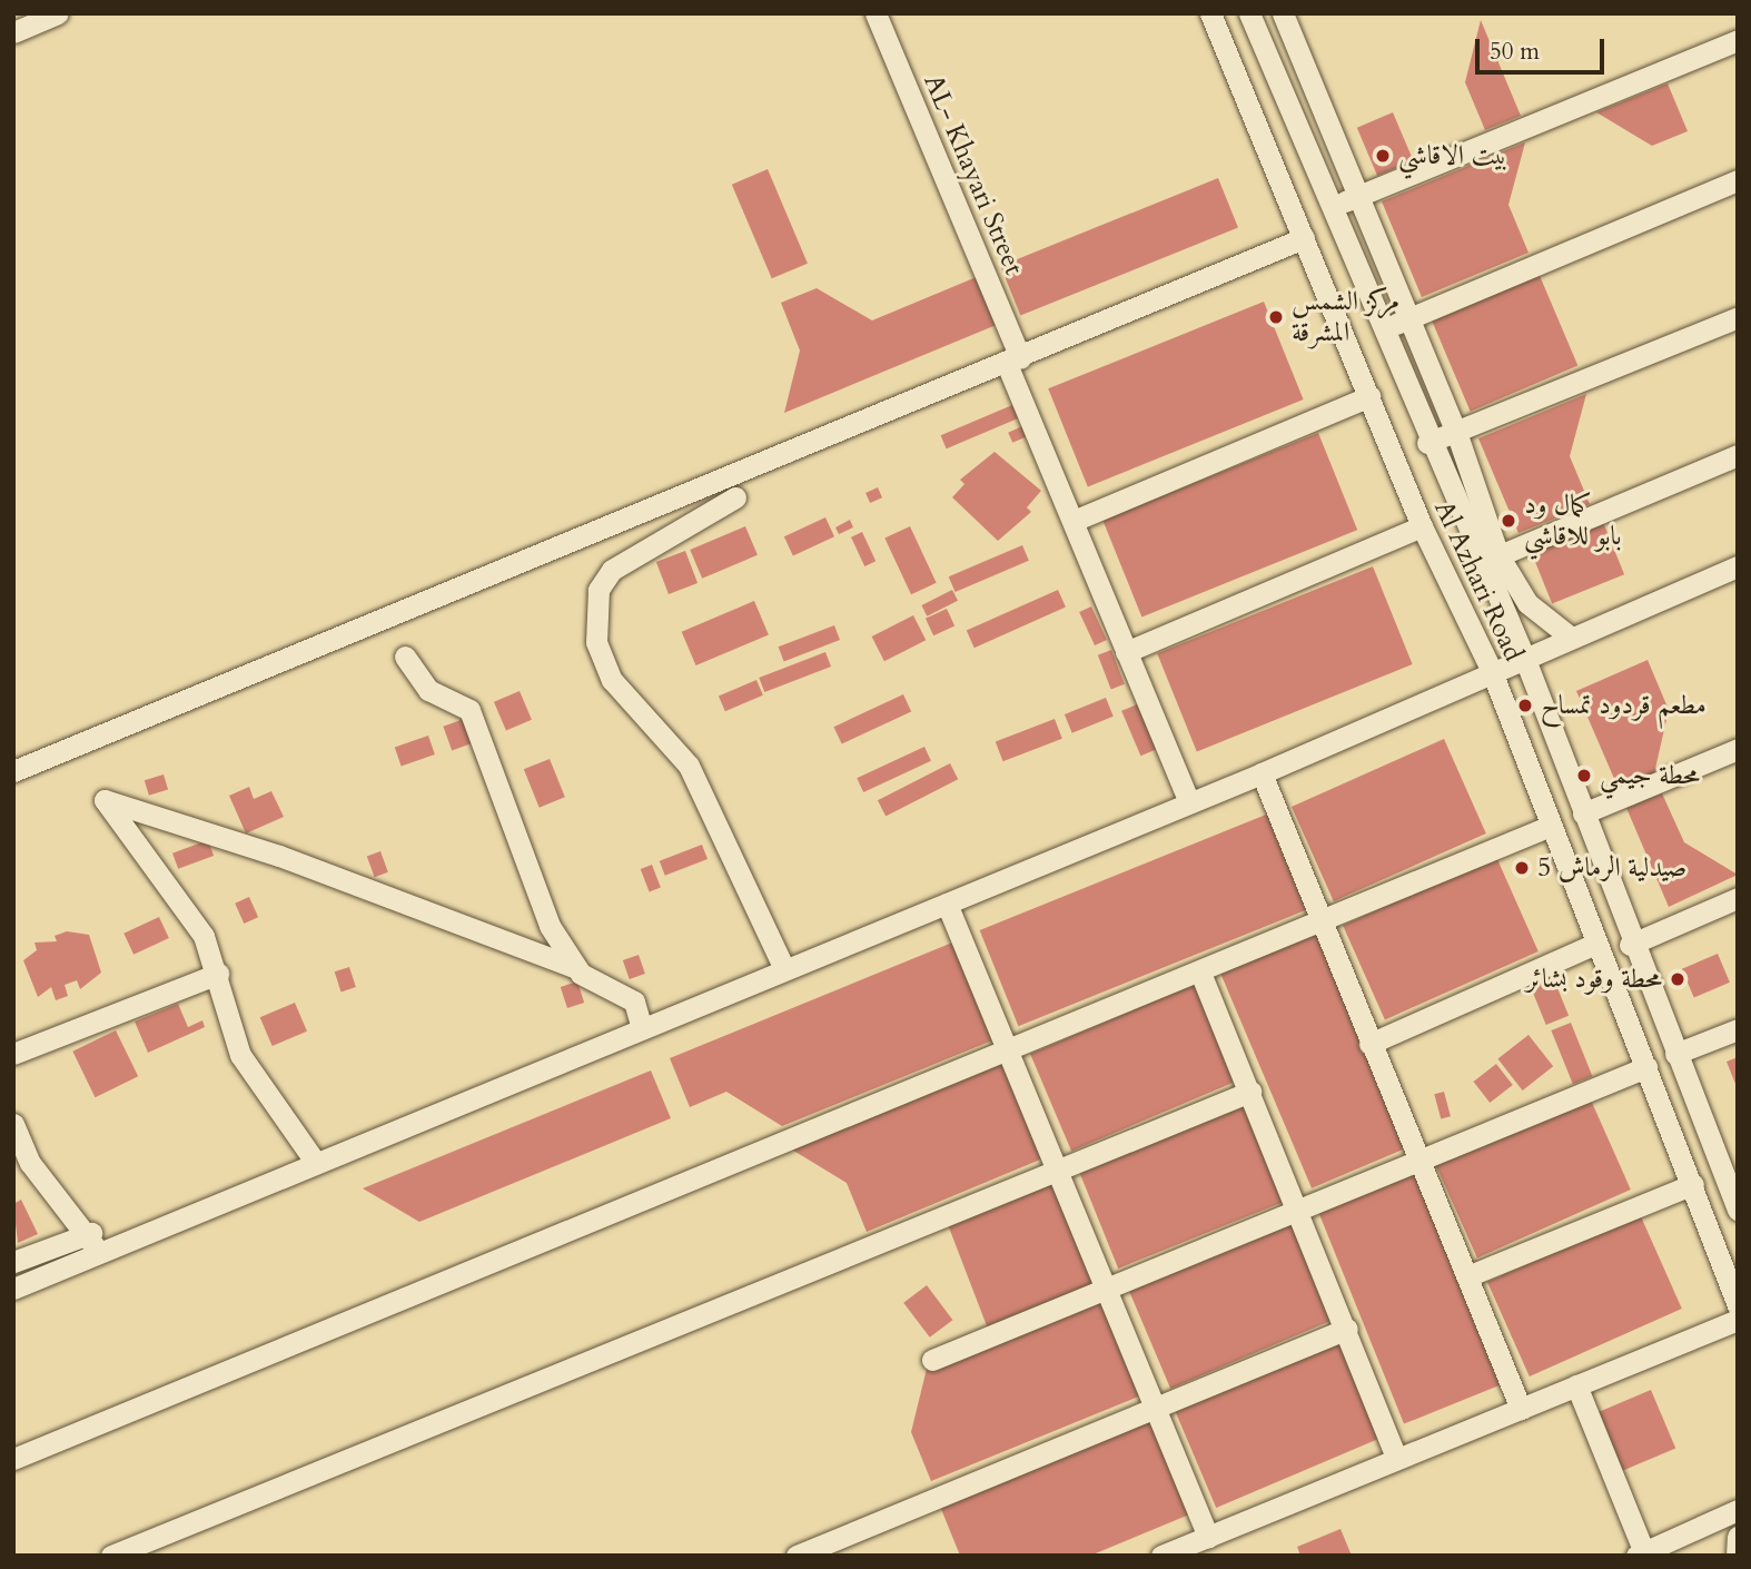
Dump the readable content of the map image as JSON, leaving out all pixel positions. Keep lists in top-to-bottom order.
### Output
{
  "streets": {
    "street": ["AL- Khayari Street", "Al Azhari Road"]
  },
  "places": [
    "بيت الاقاشي",
    "مركز الشمس المشرقة",
    "كمال ود بابو للاقاشي",
    "مطعم قردود تمساح",
    "محطة جيمي",
    "صيدلية الرماش 5",
    "محطة وقود بشائر"
  ],
  "scale_bar": "50 m"
}
